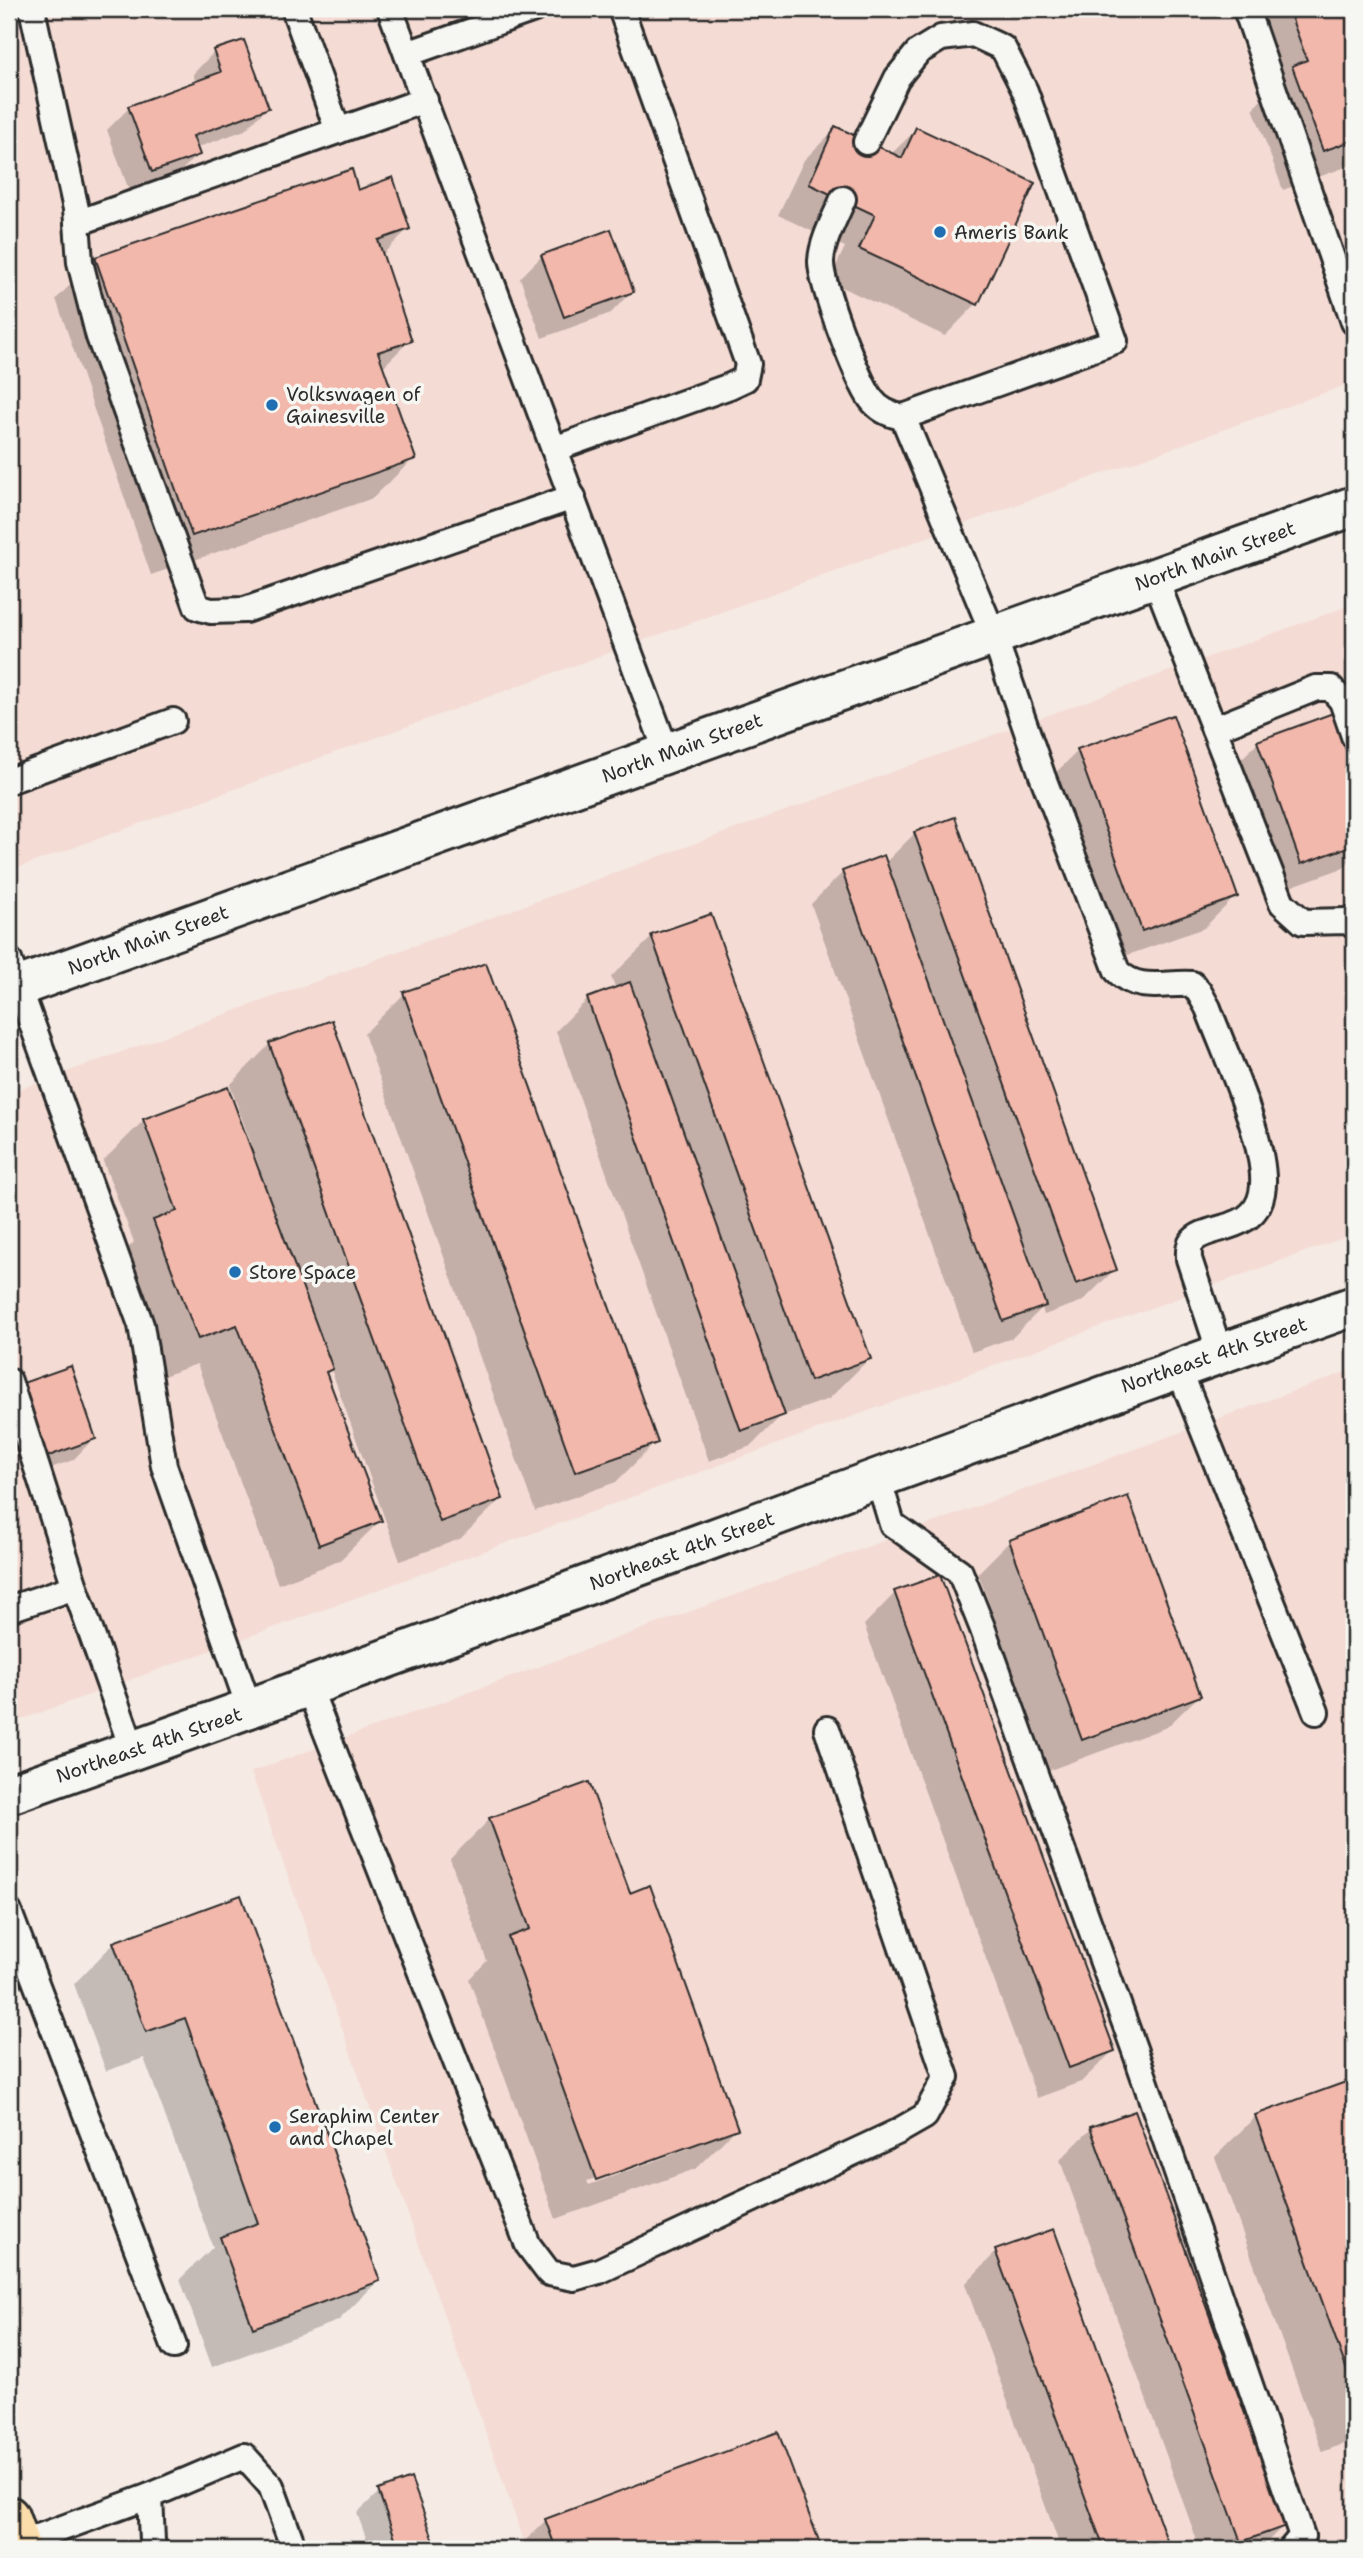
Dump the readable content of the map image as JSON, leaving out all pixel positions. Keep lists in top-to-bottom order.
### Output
{
  "streets": {
    "street": ["North Main Street", "Northeast 4th Street"]
  },
  "places": [
    "Ameris Bank",
    "Volkswagen of Gainesville",
    "Store Space",
    "Seraphim Center and Chapel"
  ]
}
